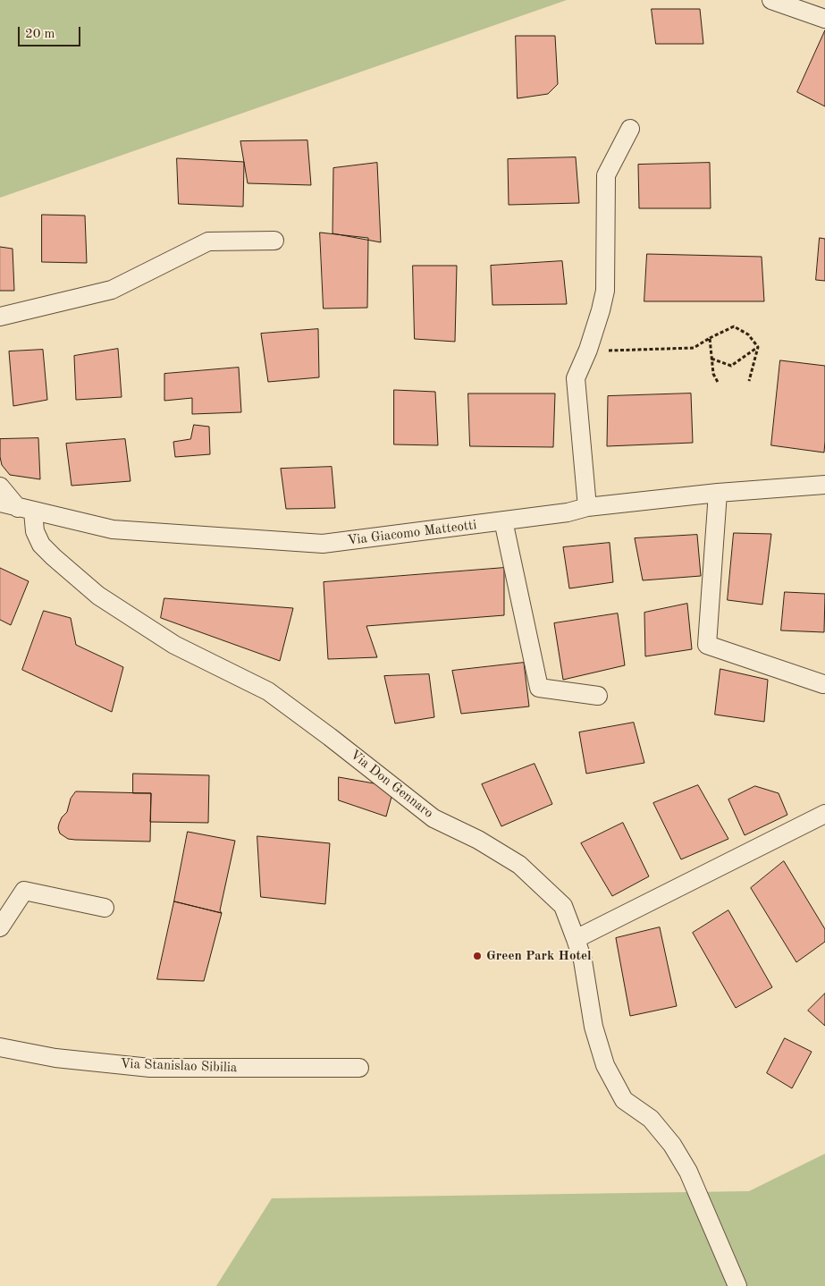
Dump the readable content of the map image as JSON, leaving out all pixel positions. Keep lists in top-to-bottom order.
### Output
{
  "streets": {
    "street": ["Via Giacomo Matteotti", "Via Don Gennaro", "Via Stanislao Sibilia"]
  },
  "crossings": [
    ["Via Giacomo Matteotti", "Via Don Gennaro"]
  ],
  "places": ["Green Park Hotel"],
  "scale_bar": "20 m"
}
